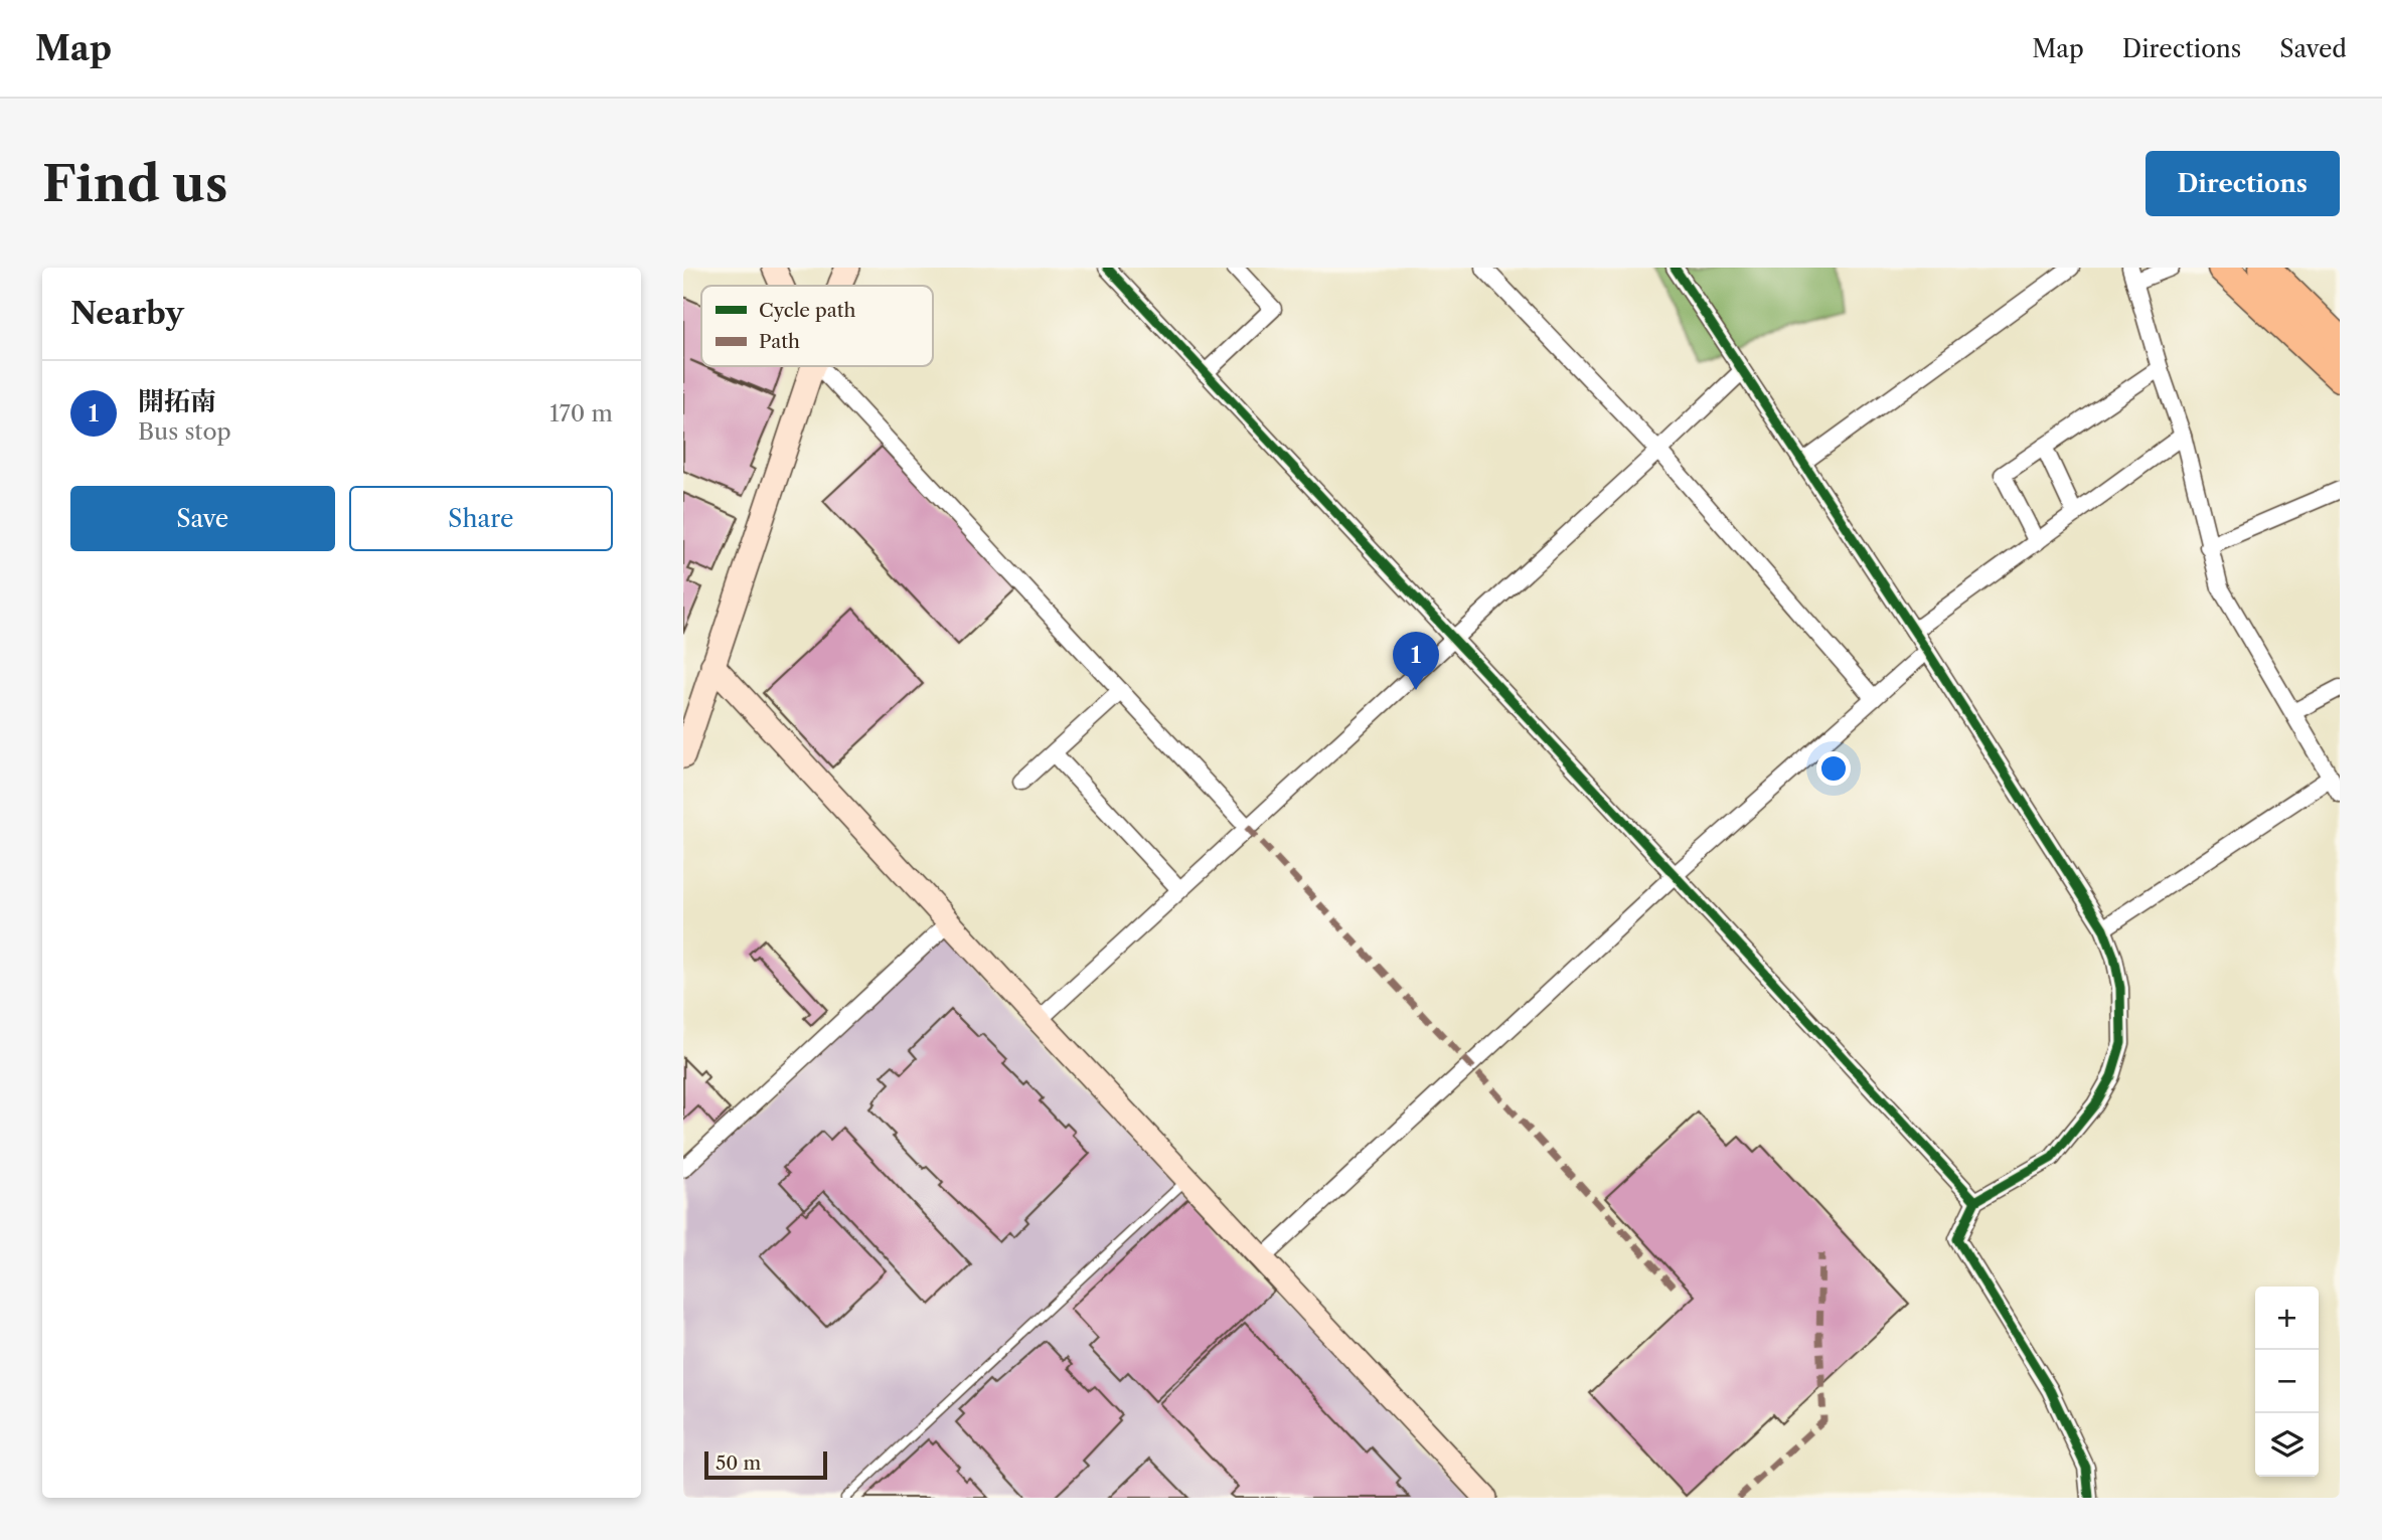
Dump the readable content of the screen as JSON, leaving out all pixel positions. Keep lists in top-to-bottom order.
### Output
{
  "legend": ["Cycle path", "Path"],
  "scale_bar": "50 m",
  "page": {
    "header": "Map",
    "nav": ["Map", "Directions", "Saved"],
    "buttons": [
      "Directions",
      ["Save", "Share"]
    ],
    "title": "Find us",
    "heading": "Nearby",
    "list": [
      {
        "mark": "1",
        "name": "開拓南",
        "note": "Bus stop",
        "value": "170 m"
      }
    ],
    "pins": "1",
    "map_buttons": ["+", "−"],
    "scale": "50 m"
  }
}
